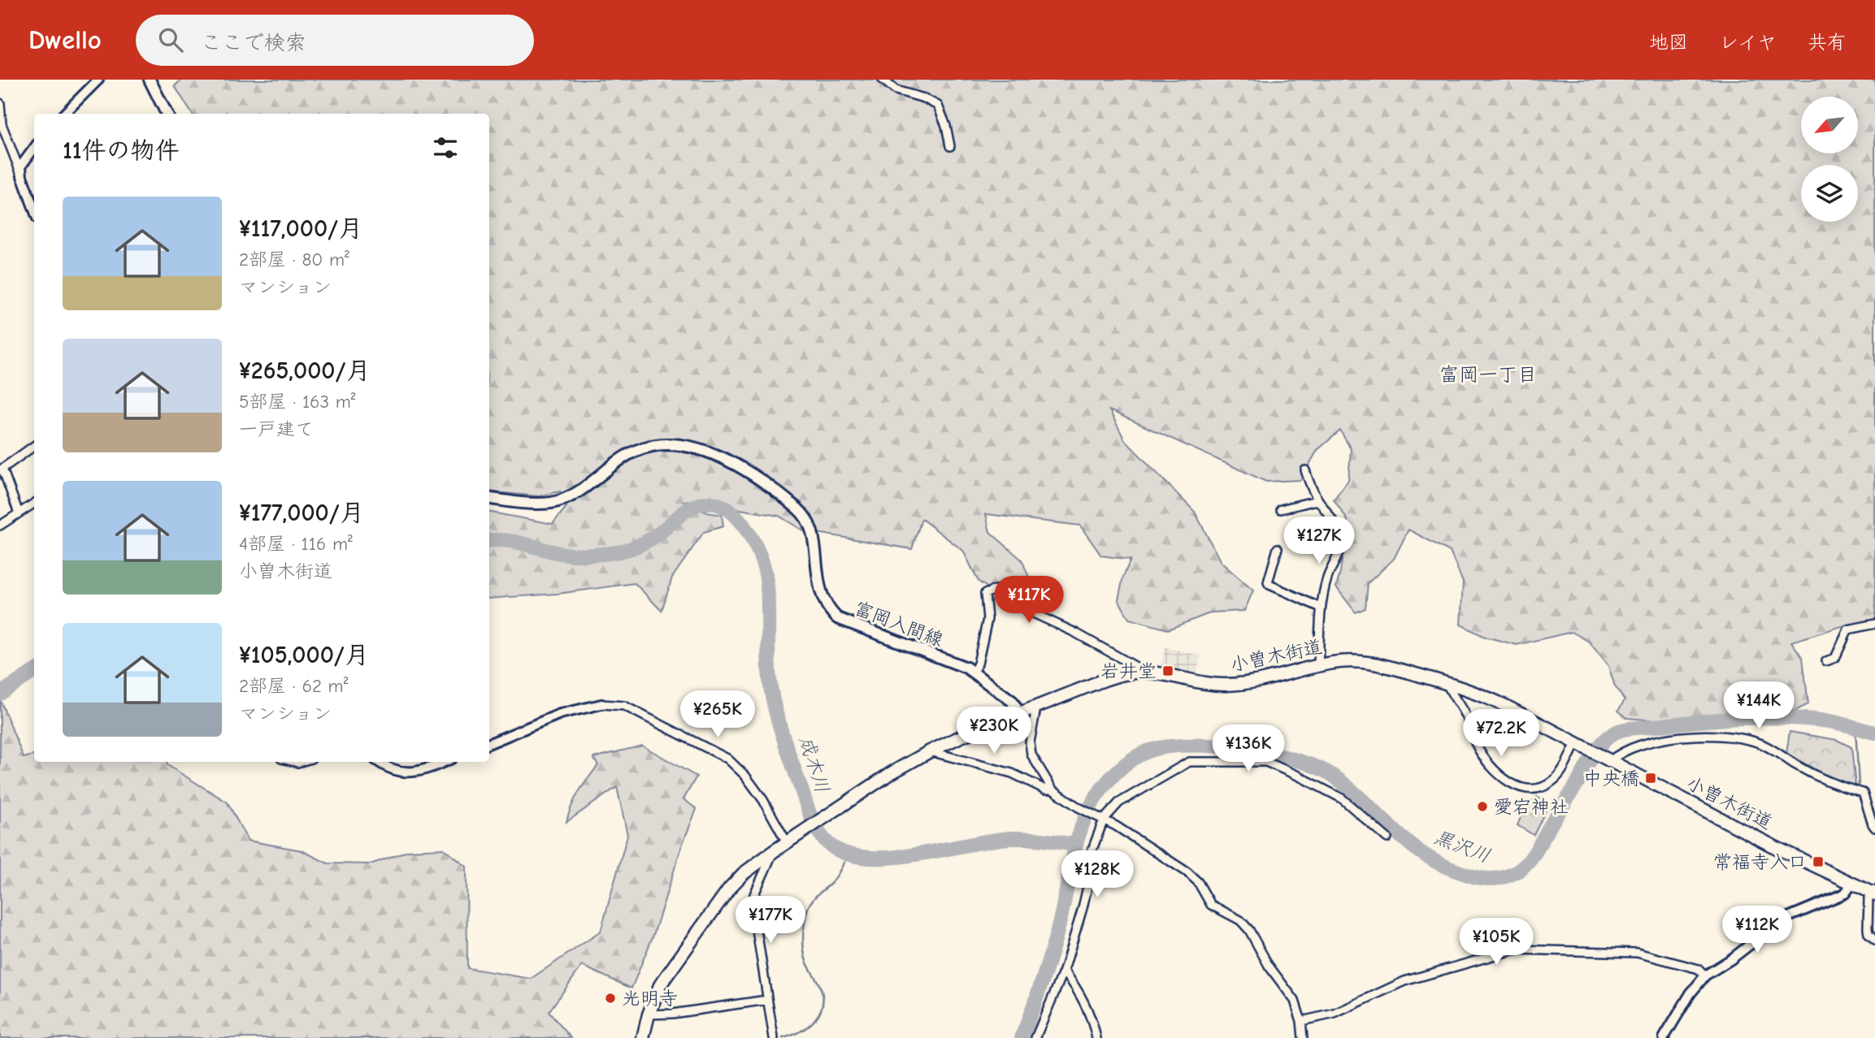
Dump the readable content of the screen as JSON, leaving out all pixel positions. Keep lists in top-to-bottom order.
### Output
{
  "streets": {
    "main road": ["富岡入間線", "小曽木街道"]
  },
  "crossings": [
    ["富岡入間線", "小曽木街道"]
  ],
  "districts": ["富岡一丁目"],
  "water": ["成木川", "黒沢川"],
  "places": {
    "transit": ["岩井堂", "中央橋", "常福寺入口"],
    "other": ["愛宕神社", "光明寺"]
  },
  "north": "bottom left",
  "page": {
    "header": "Dwello",
    "search": "ここで検索",
    "nav": ["地図", "レイヤ", "共有"],
    "heading": "11件の物件",
    "list": [
      {
        "name": "¥117,000/月",
        "note": "2部屋 · 80 m² · マンション"
      },
      {
        "name": "¥265,000/月",
        "note": "5部屋 · 163 m² · 一戸建て"
      },
      {
        "name": "¥177,000/月",
        "note": "4部屋 · 116 m² · 小曽木街道"
      },
      {
        "name": "¥105,000/月",
        "note": "2部屋 · 62 m² · マンション"
      }
    ],
    "price": [
      "¥127K",
      "¥117K",
      "¥144K",
      "¥265K",
      "¥230K",
      "¥72.2K",
      "¥136K",
      "¥128K",
      "¥177K",
      "¥112K",
      "¥105K"
    ]
  }
}
